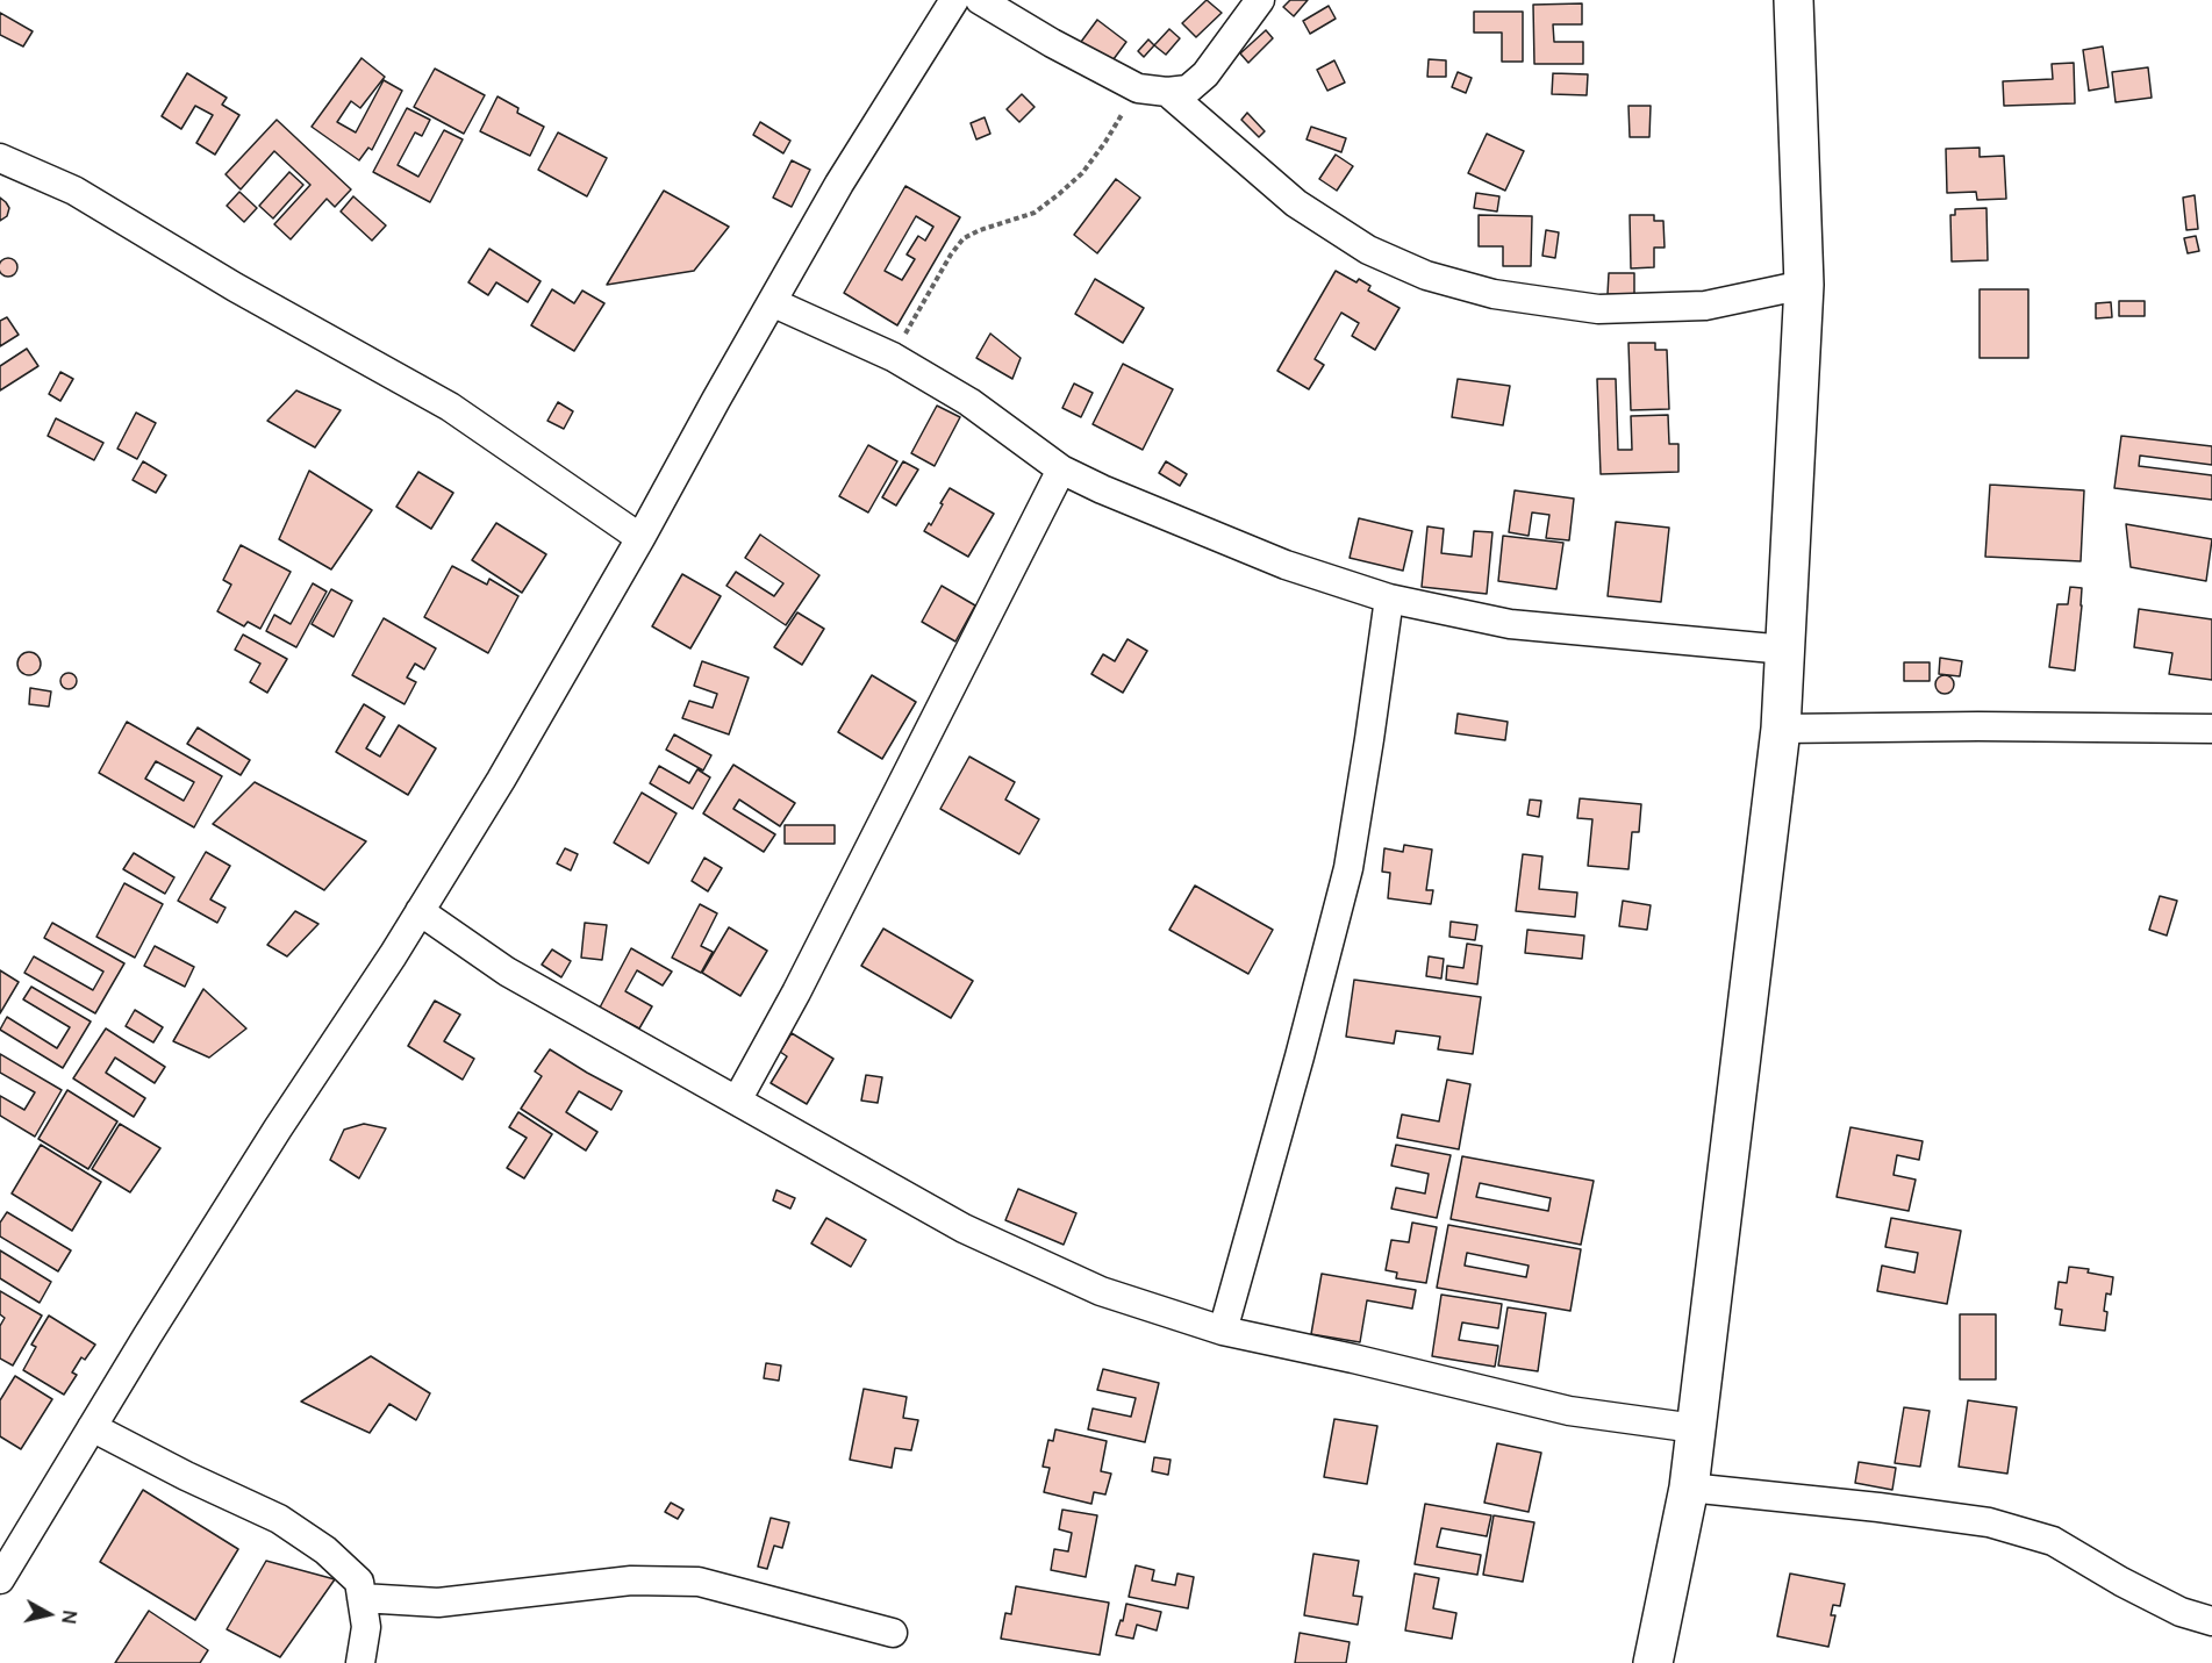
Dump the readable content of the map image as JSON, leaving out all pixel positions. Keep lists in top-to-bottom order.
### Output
{
  "north": "right"
}
